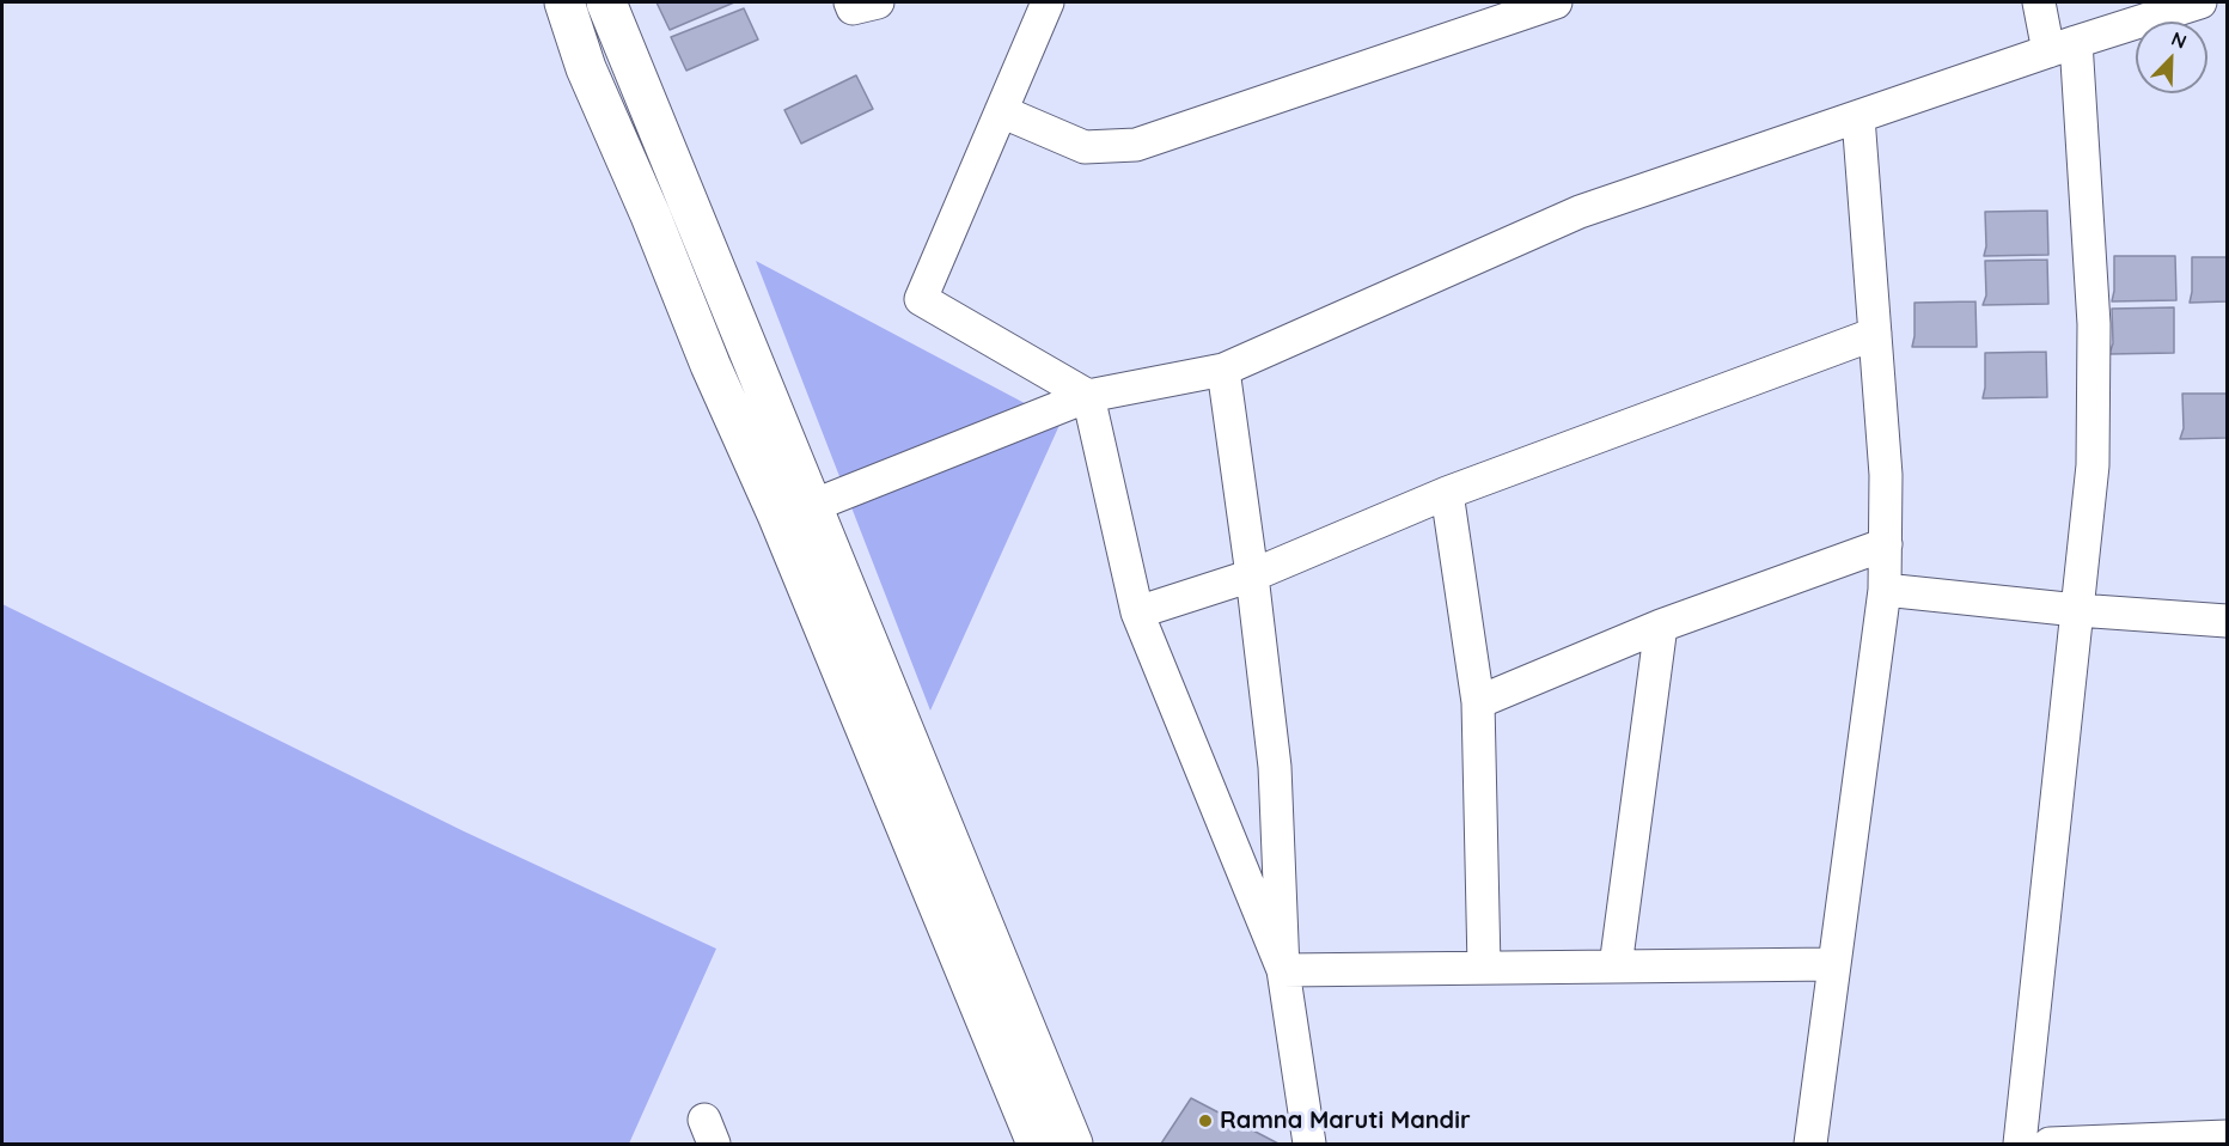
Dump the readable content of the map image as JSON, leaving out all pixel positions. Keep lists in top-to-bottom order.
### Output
{
  "places": ["Ramna Maruti Mandir"],
  "north": "top right"
}
